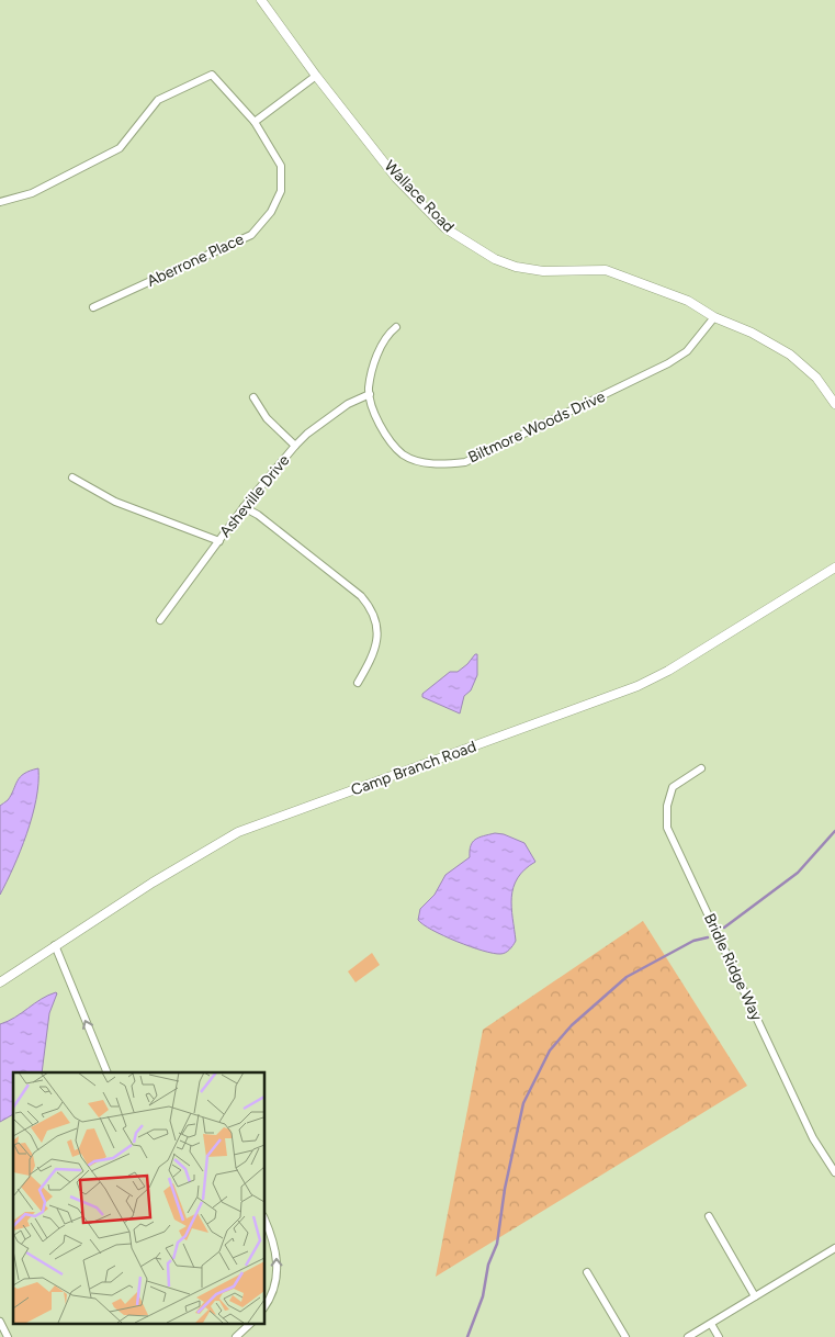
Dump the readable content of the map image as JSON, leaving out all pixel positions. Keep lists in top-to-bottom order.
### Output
{
  "streets": {
    "street": [
      "Wallace Road",
      "Aberrone Place",
      "Biltmore Woods Drive",
      "Asheville Drive",
      "Camp Branch Road",
      "Bridle Ridge Way"
    ]
  },
  "crossings": [
    ["Wallace Road", "Biltmore Woods Drive"],
    ["Biltmore Woods Drive", "Asheville Drive"]
  ]
}
